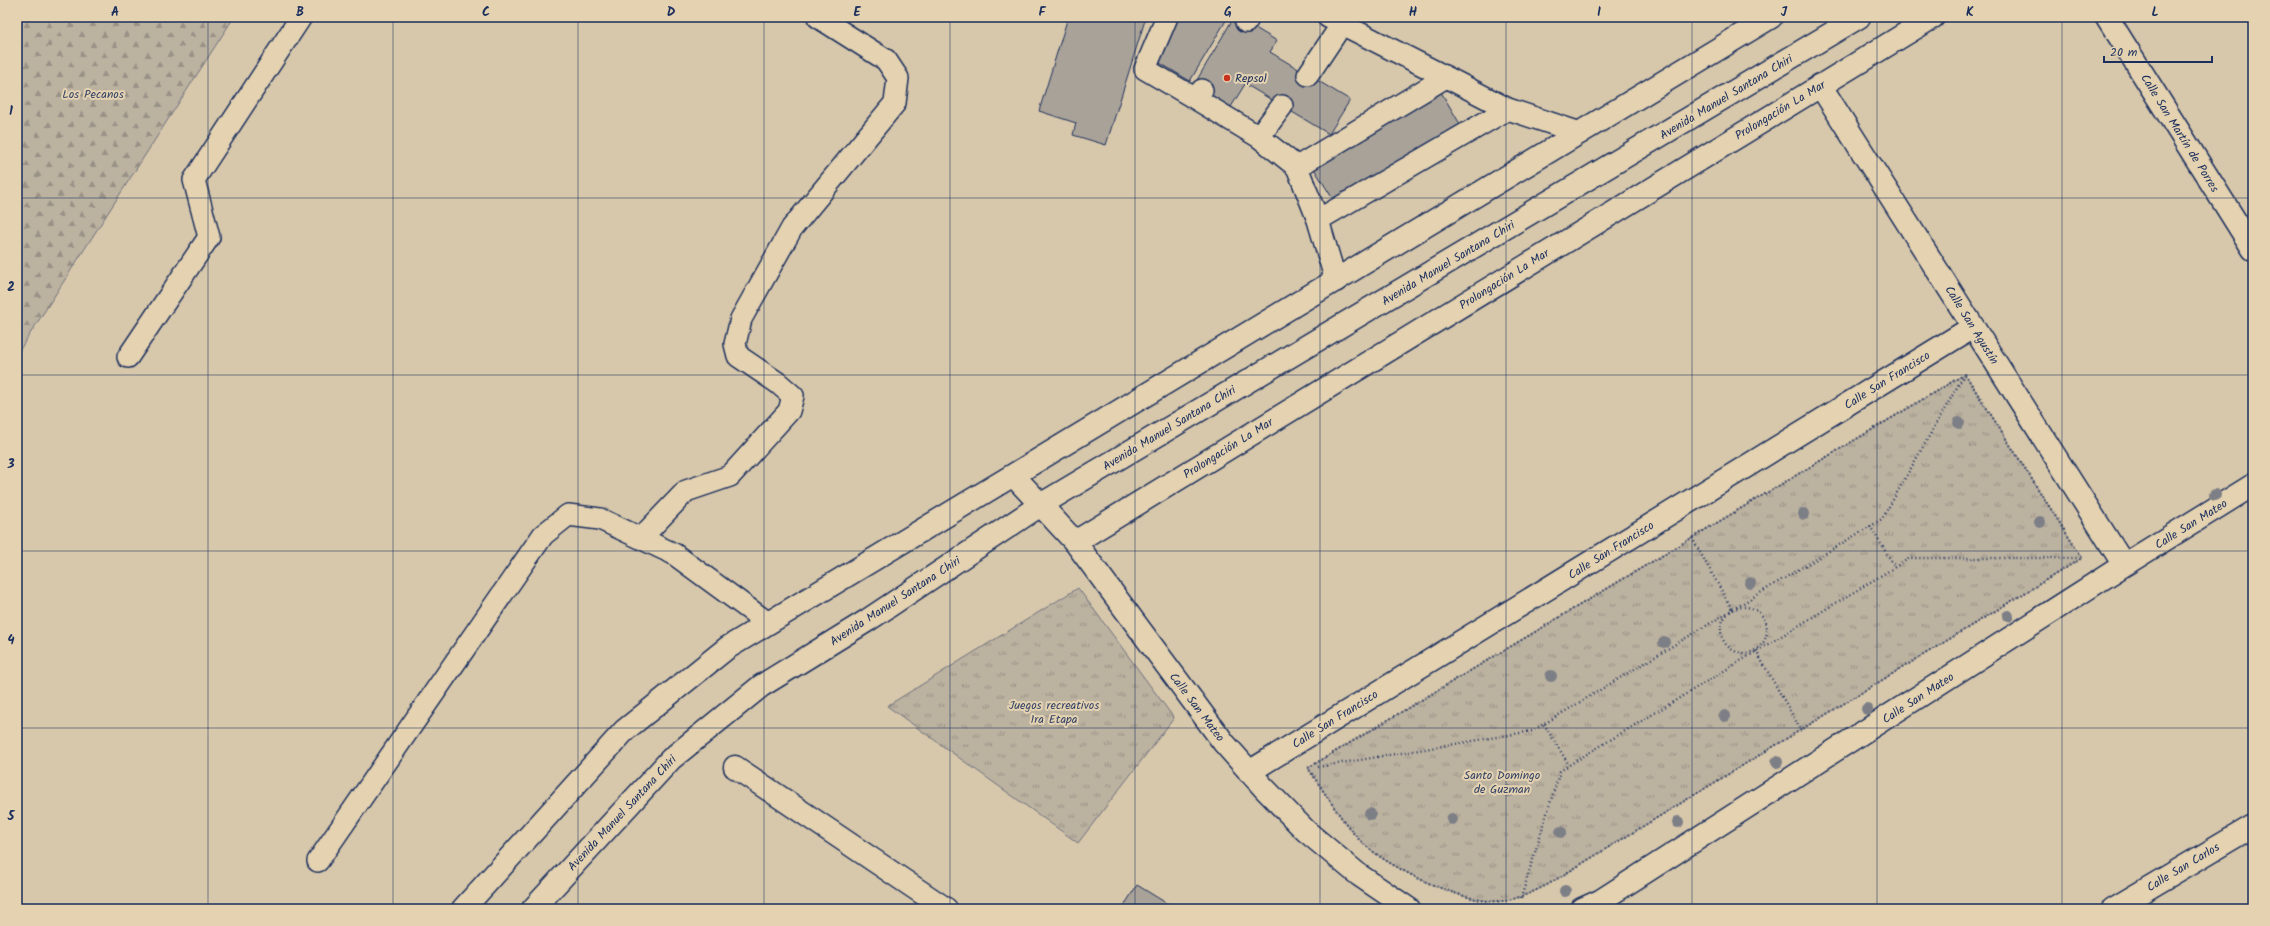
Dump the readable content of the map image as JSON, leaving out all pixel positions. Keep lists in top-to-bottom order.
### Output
{
  "streets": {
    "street": [
      "Avenida Manuel Santana Chiri",
      "Prolongación La Mar",
      "Calle San Martín de Porres",
      "Calle San Agustín",
      "Calle San Francisco",
      "Calle San Mateo",
      "Calle San Carlos"
    ]
  },
  "crossings": [
    ["Avenida Manuel Santana Chiri", "Calle San Mateo"],
    ["Prolongación La Mar", "Calle San Agustín"],
    ["Prolongación La Mar", "Calle San Mateo"],
    ["Calle San Agustín", "Calle San Francisco"],
    ["Calle San Agustín", "Calle San Mateo"],
    ["Calle San Francisco", "Calle San Mateo"]
  ],
  "parks": ["Los Pecanos", "Juegos recreativos 1ra Etapa", "Santo Domingo de Guzman"],
  "places": ["Repsol"],
  "scale_bar": "20 m",
  "grid": {
    "columns": [
      "A",
      "B",
      "C",
      "D",
      "E",
      "F",
      "G",
      "H",
      "I",
      "J",
      "K",
      "L"
    ],
    "rows": [
      "1",
      "2",
      "3",
      "4",
      "5"
    ]
  }
}
